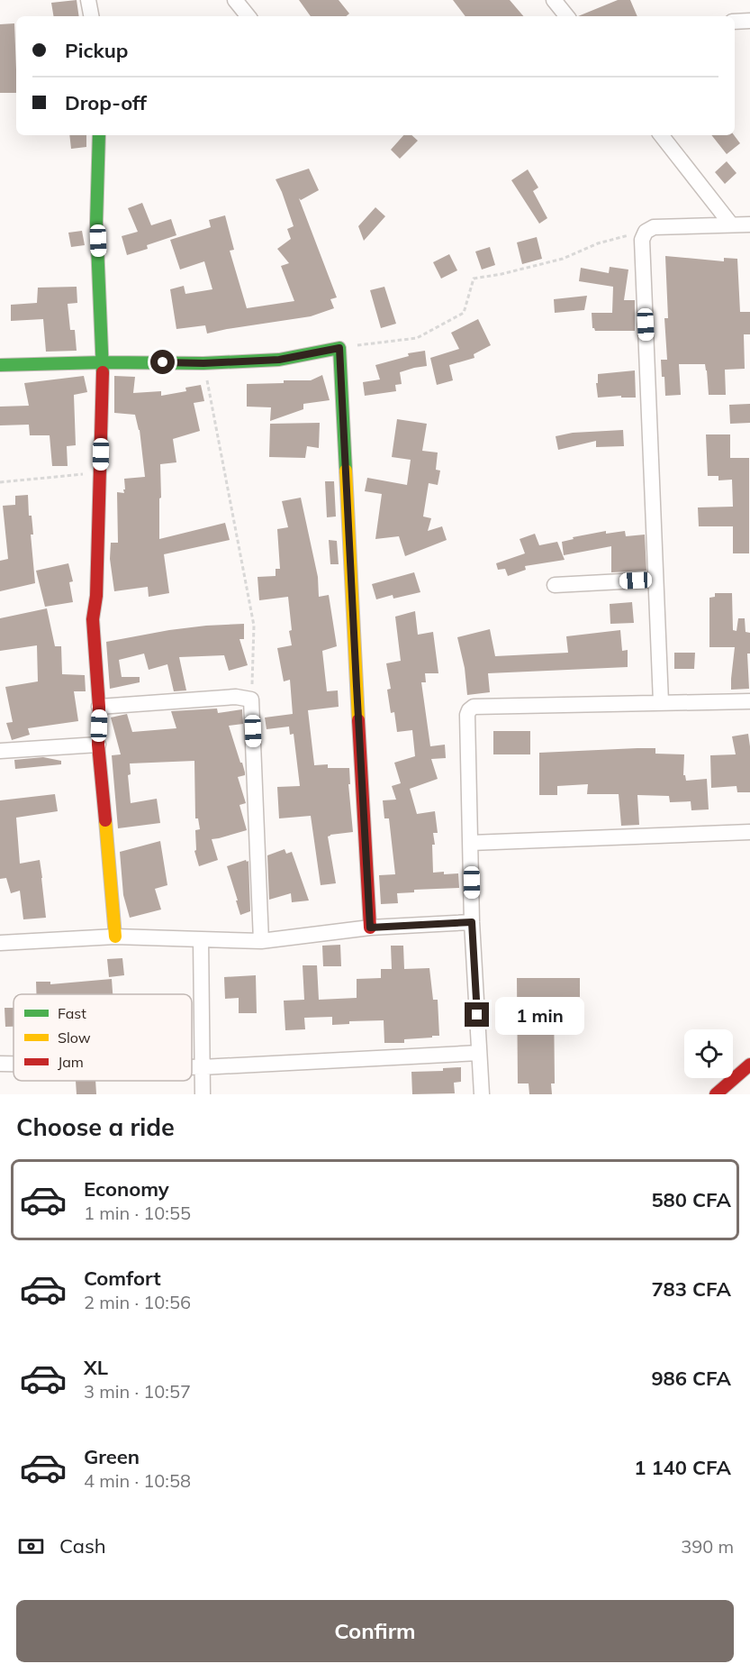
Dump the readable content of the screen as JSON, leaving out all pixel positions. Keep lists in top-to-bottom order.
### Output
{
  "legend": ["Fast", "Slow", "Jam"],
  "page": {
    "banner": ["Pickup", "Drop-off"],
    "bubble": "1 min",
    "heading": "Choose a ride",
    "list": [
      {
        "name": "Economy",
        "note": "1 min · 10:55",
        "value": "580 CFA"
      },
      {
        "name": "Comfort",
        "note": "2 min · 10:56",
        "value": "783 CFA"
      },
      {
        "name": "XL",
        "note": "3 min · 10:57",
        "value": "986 CFA"
      },
      {
        "name": "Green",
        "note": "4 min · 10:58",
        "value": "1 140 CFA"
      }
    ],
    "pay": ["Cash", "390 m"],
    "buttons": "Confirm"
  }
}
